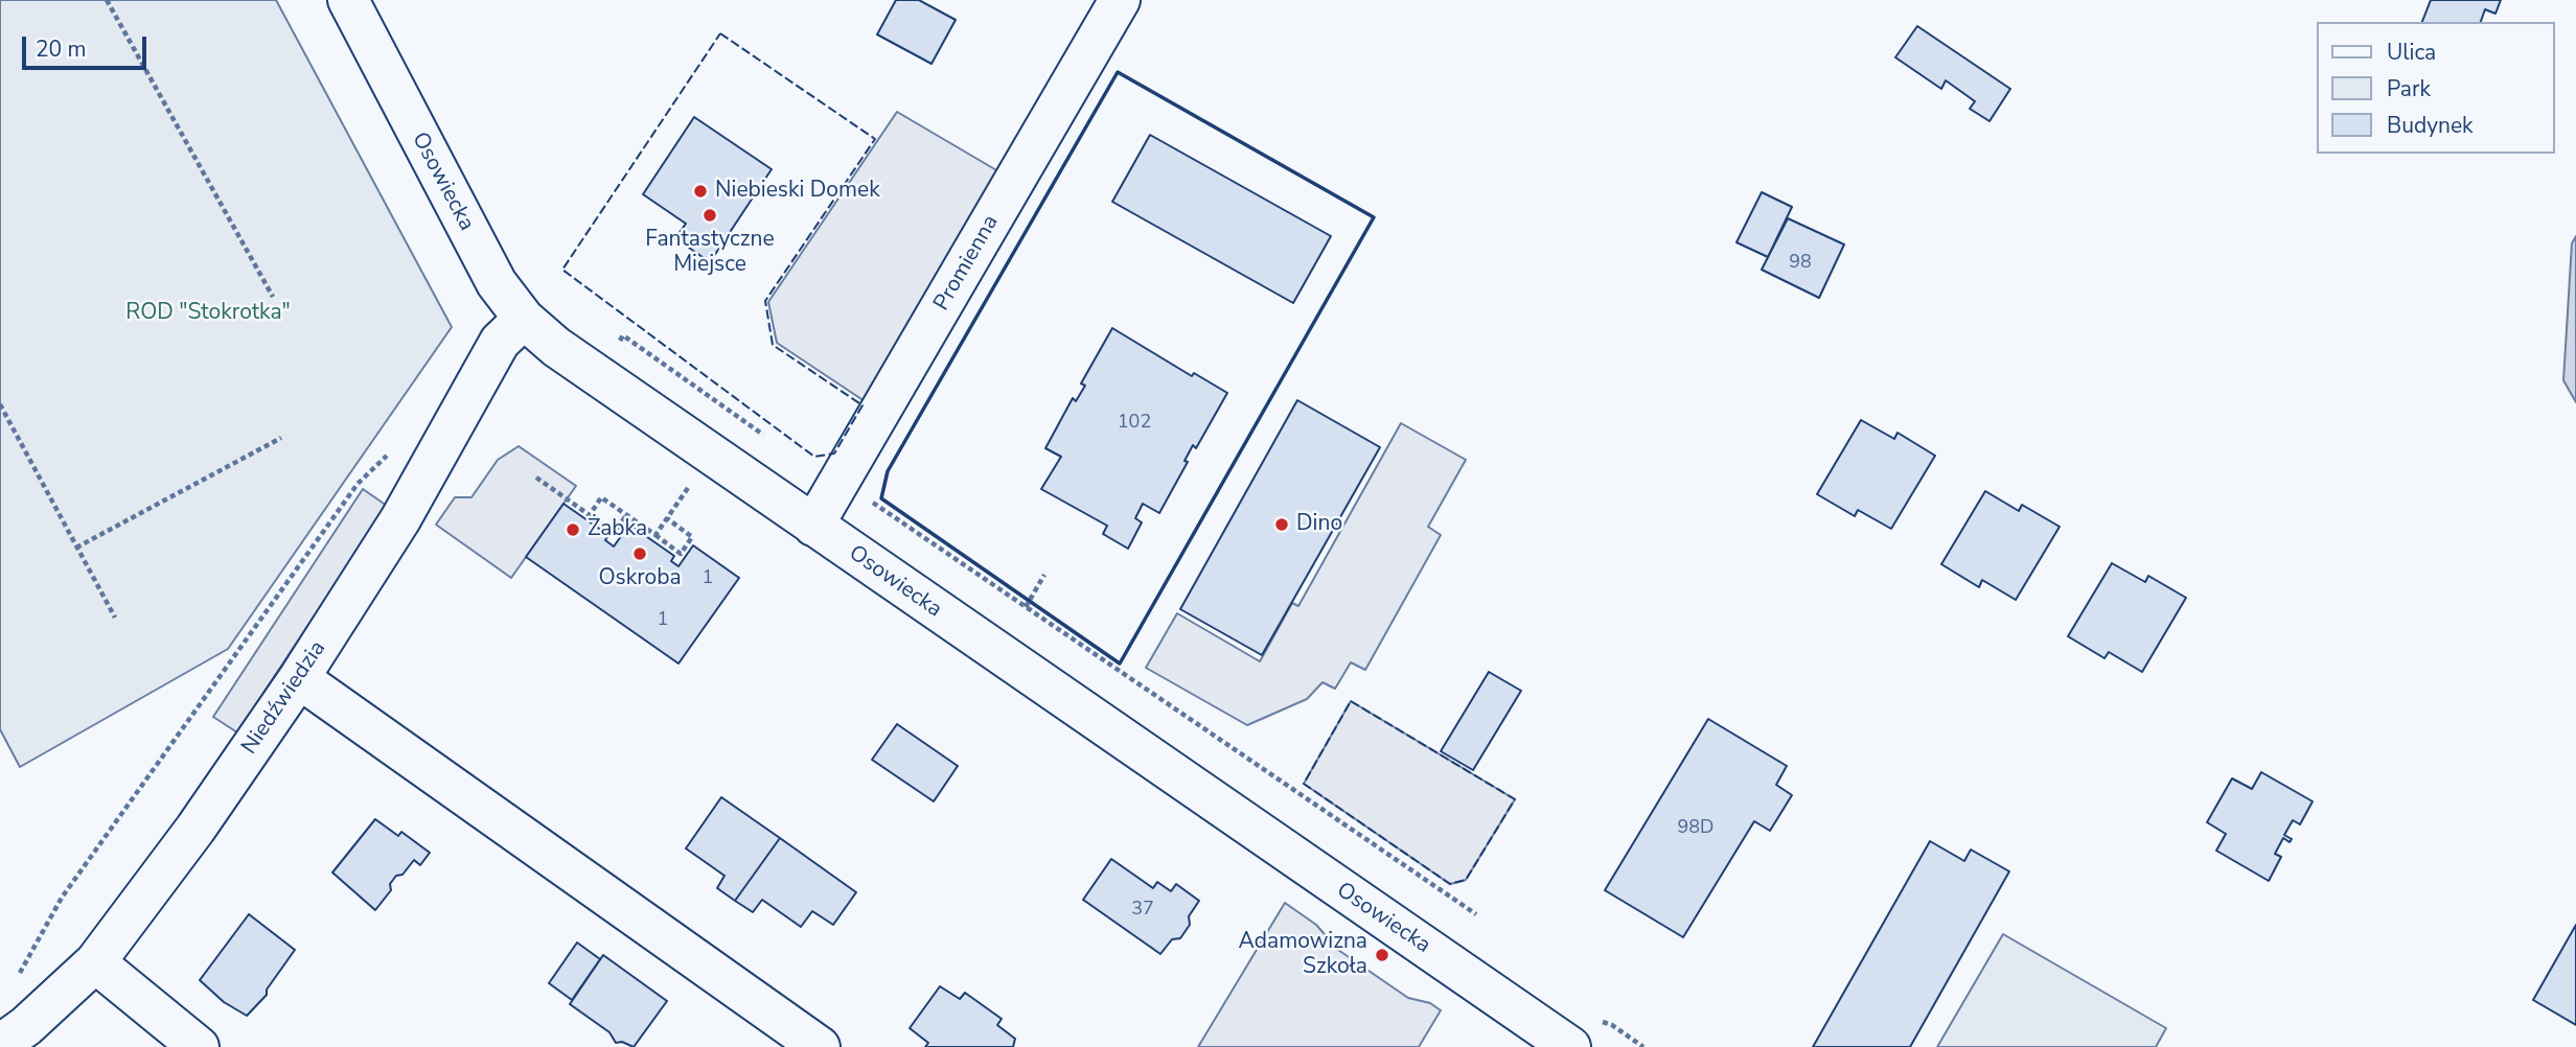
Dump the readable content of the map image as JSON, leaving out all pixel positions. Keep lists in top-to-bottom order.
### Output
{
  "streets": {
    "street": ["Osowiecka", "Promienna", "Niedźwiedzia"]
  },
  "crossings": [
    ["Osowiecka", "Promienna"],
    ["Osowiecka", "Niedźwiedzia"]
  ],
  "parks": ["ROD \"Stokrotka\""],
  "places": [
    "Niebieski Domek",
    "Fantastyczne Miejsce",
    "Dino",
    "Żabka",
    "Oskroba",
    "Adamowizna Szkoła"
  ],
  "house_numbers": [
    "98",
    "102",
    "1",
    "1",
    "98D",
    "37"
  ],
  "legend": ["Ulica", "Park", "Budynek"],
  "scale_bar": "20 m"
}
